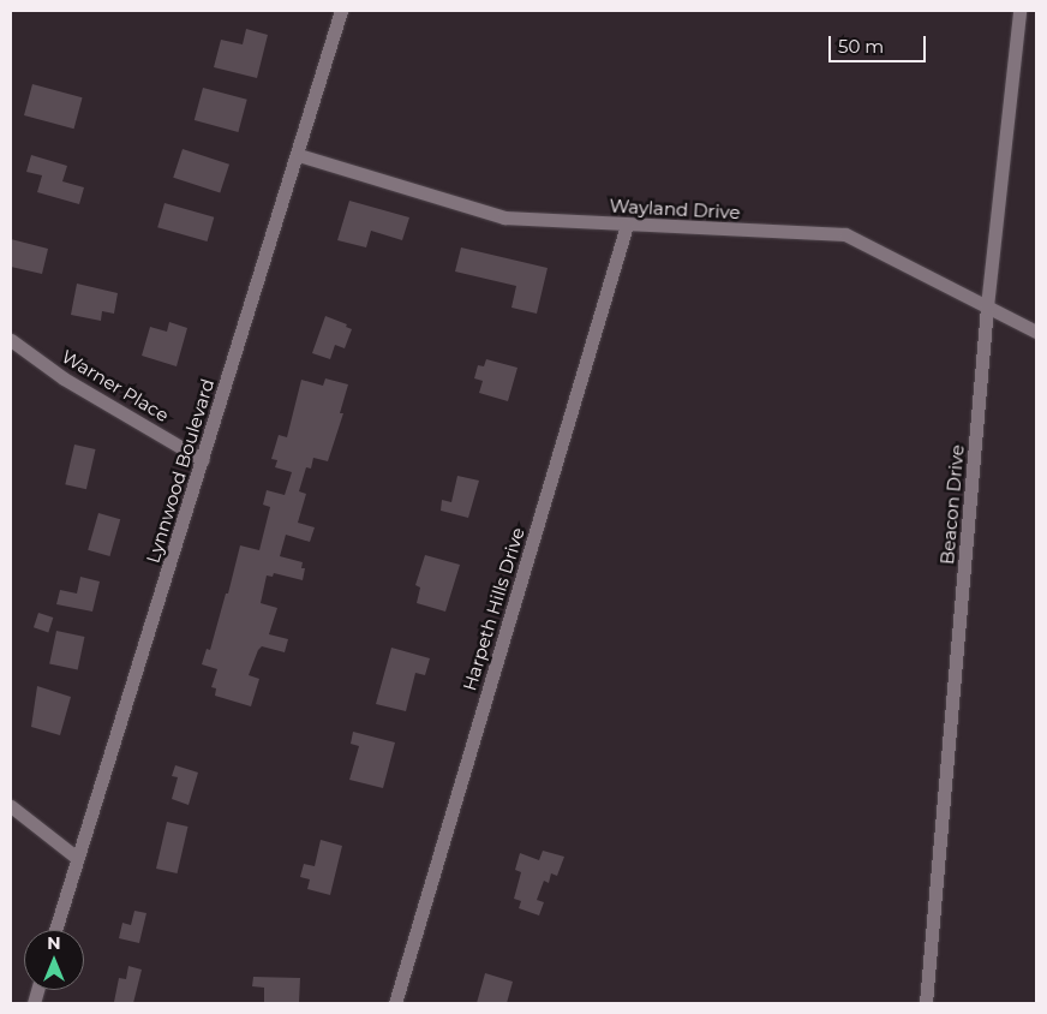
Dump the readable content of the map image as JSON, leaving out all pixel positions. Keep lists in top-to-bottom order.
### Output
{
  "streets": {
    "street": [
      "Wayland Drive",
      "Warner Place",
      "Lynnwood Boulevard",
      "Beacon Drive",
      "Harpeth Hills Drive"
    ]
  },
  "crossings": [
    ["Wayland Drive", "Lynnwood Boulevard"],
    ["Wayland Drive", "Beacon Drive"],
    ["Wayland Drive", "Harpeth Hills Drive"],
    ["Warner Place", "Lynnwood Boulevard"]
  ],
  "scale_bar": "50 m",
  "north": "top"
}
